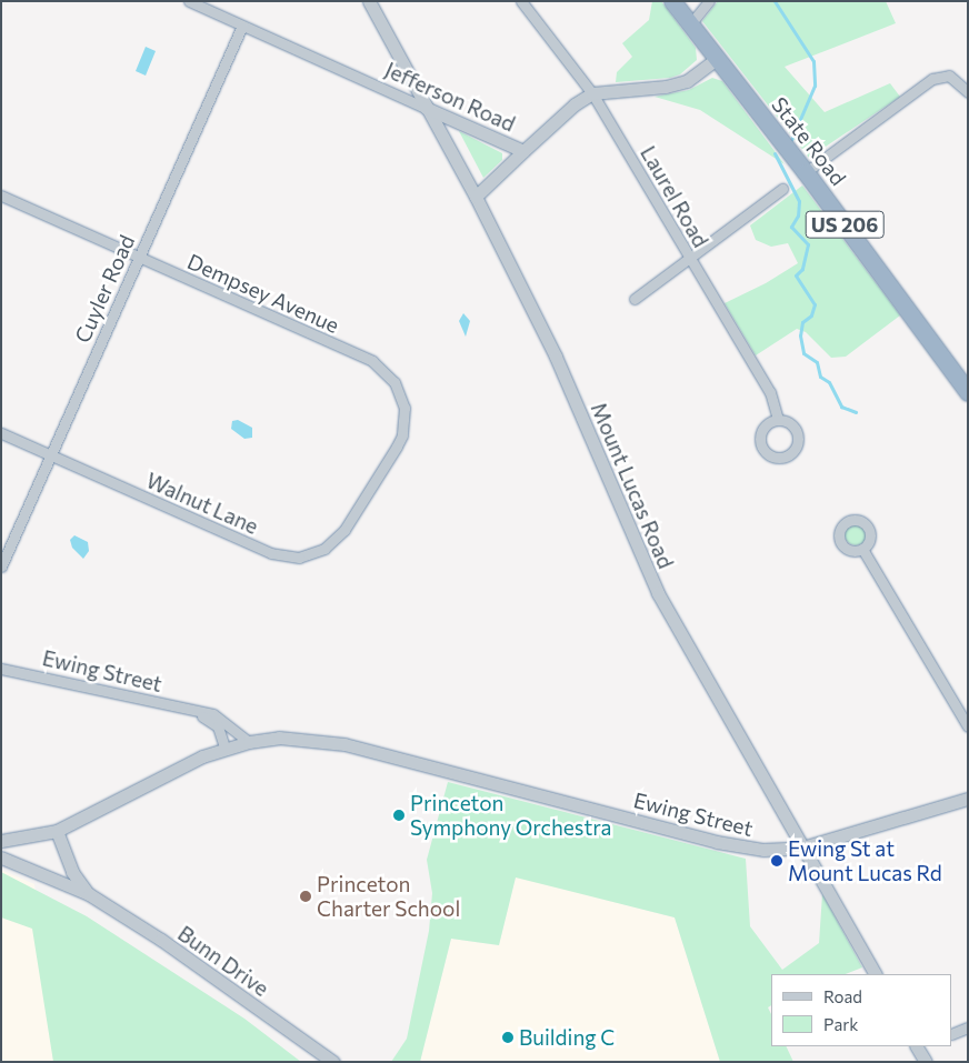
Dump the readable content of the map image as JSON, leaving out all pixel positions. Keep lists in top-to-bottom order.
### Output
{
  "streets": {
    "highway": ["State Road", "US 206"],
    "street": [
      "Jefferson Road",
      "Laurel Road",
      "Cuyler Road",
      "Dempsey Avenue",
      "Mount Lucas Road",
      "Walnut Lane",
      "Ewing Street",
      "Bunn Drive"
    ]
  },
  "crossings": [
    ["Jefferson Road", "State Road"],
    ["Jefferson Road", "Laurel Road"],
    ["Jefferson Road", "Cuyler Road"],
    ["Jefferson Road", "Mount Lucas Road"],
    ["Cuyler Road", "Dempsey Avenue"],
    ["Cuyler Road", "Walnut Lane"],
    ["Dempsey Avenue", "Walnut Lane"],
    ["Mount Lucas Road", "Ewing Street"],
    ["Ewing Street", "Bunn Drive"]
  ],
  "places": [
    "Princeton Symphony Orchestra",
    "Ewing St at Mount Lucas Rd",
    "Princeton Charter School",
    "Building C"
  ],
  "legend": ["Road", "Park"]
}
